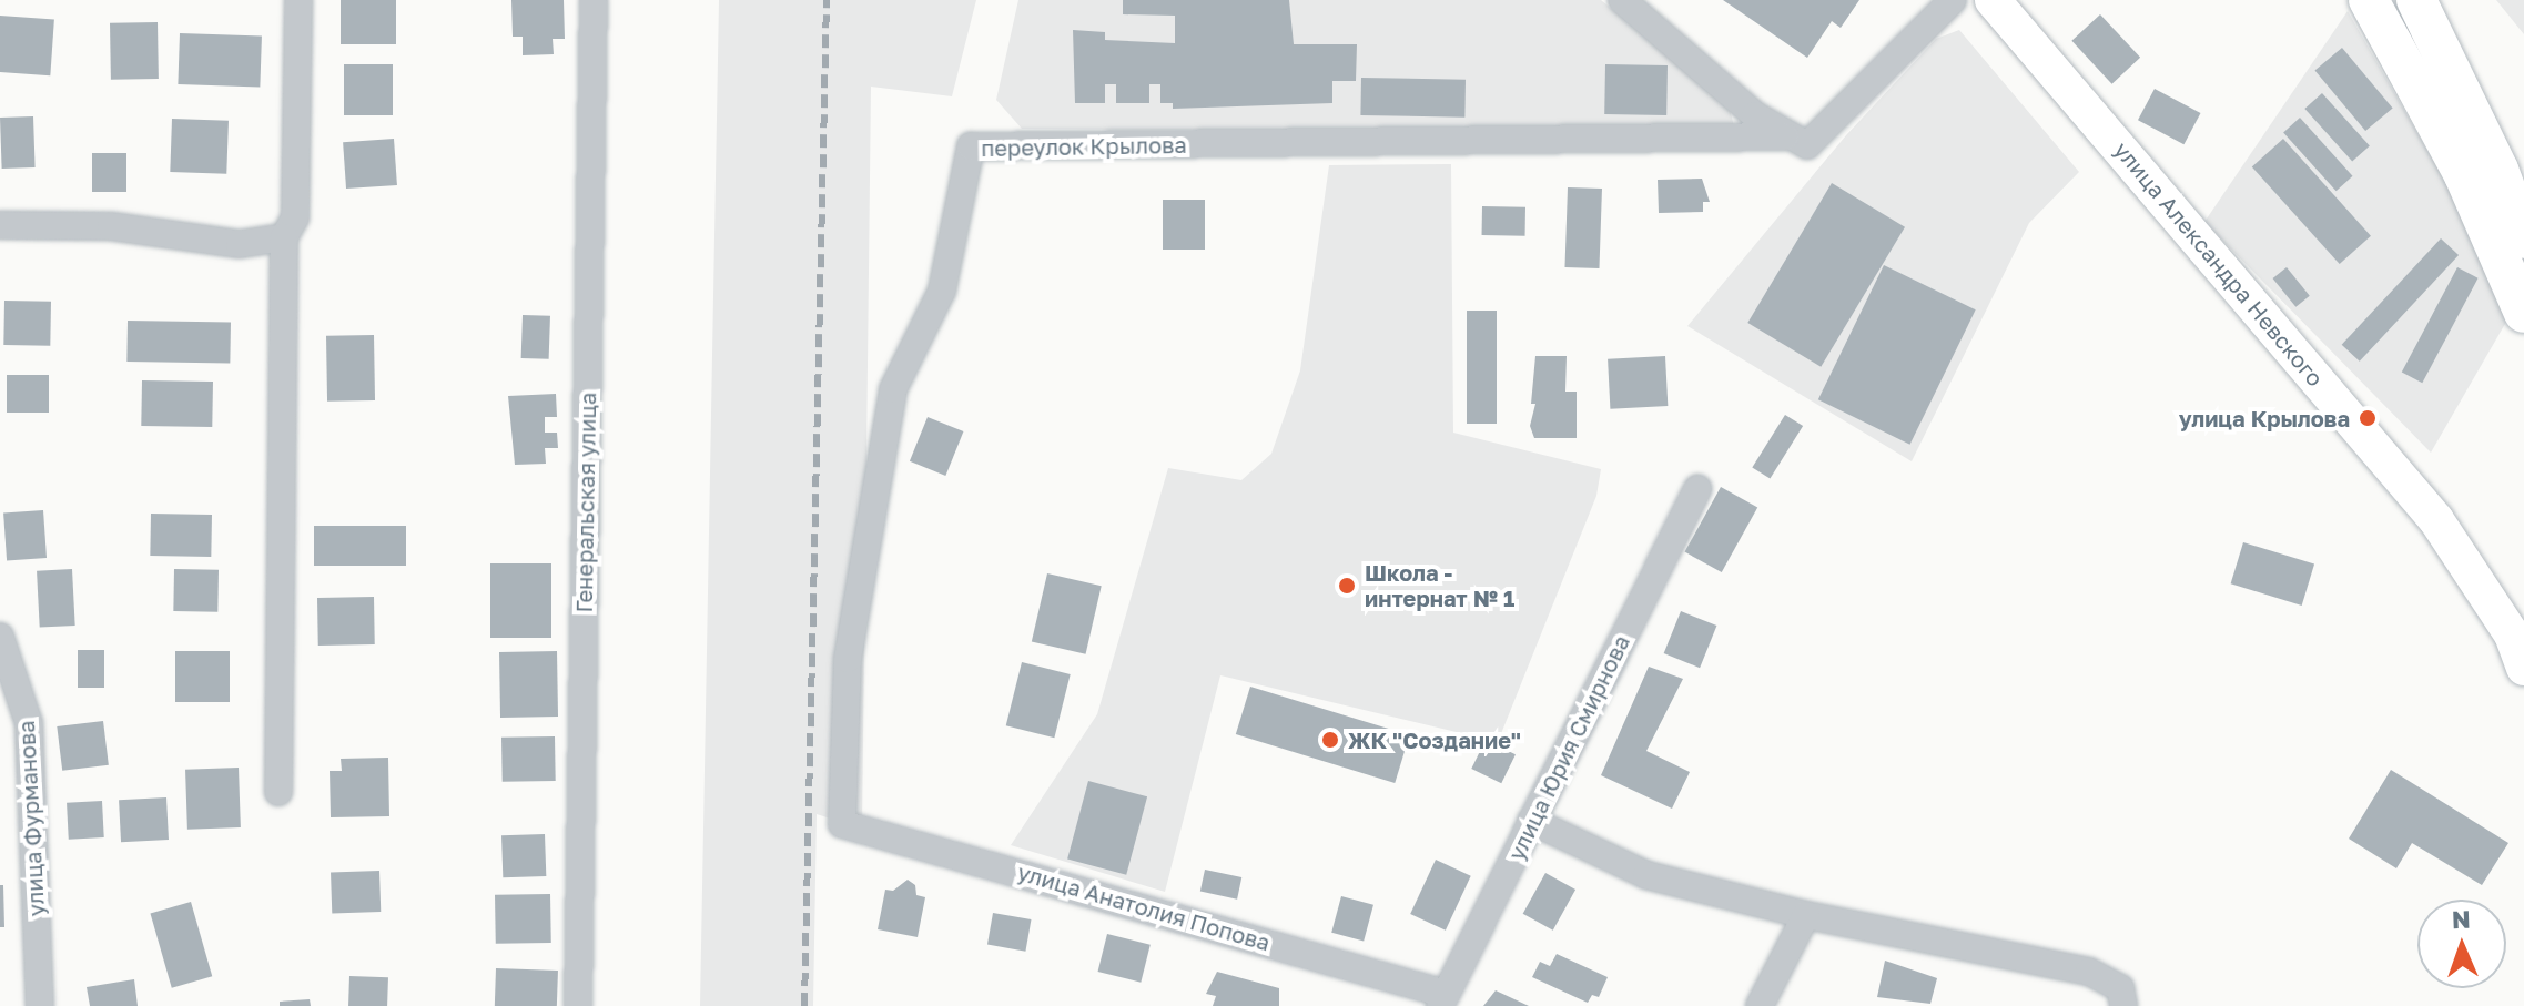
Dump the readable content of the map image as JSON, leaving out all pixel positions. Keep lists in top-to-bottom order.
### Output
{
  "streets": {
    "street": [
      "переулок Крылова",
      "улица Александра Невского",
      "Генеральская улица",
      "улица Юрия Смирнова",
      "улица Фурманова",
      "улица Анатолия Попова"
    ]
  },
  "crossings": [
    ["переулок Крылова", "улица Анатолия Попова"],
    ["улица Юрия Смирнова", "улица Анатолия Попова"]
  ],
  "places": ["улица Крылова", "Школа - интернат № 1", "ЖК \"Создание\""],
  "north": "top"
}
